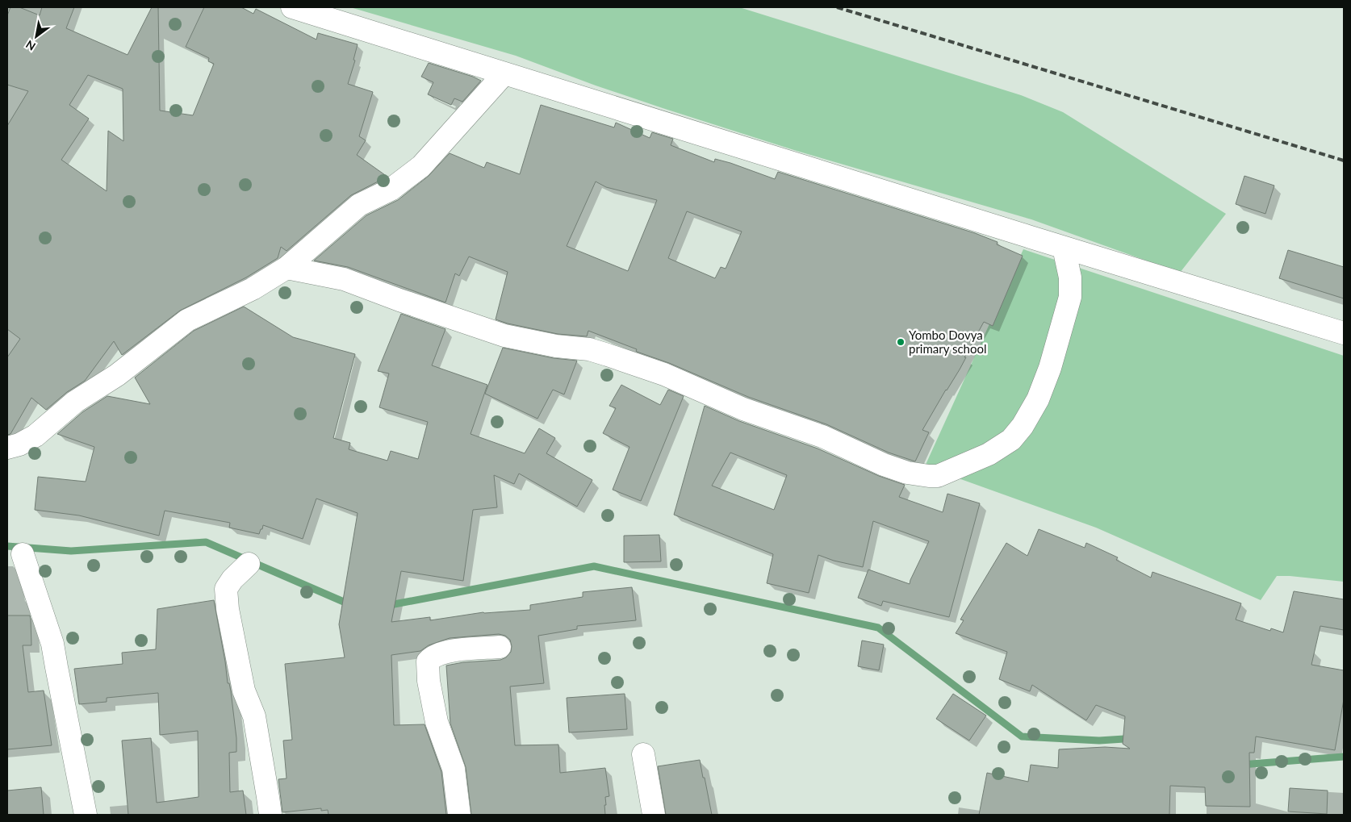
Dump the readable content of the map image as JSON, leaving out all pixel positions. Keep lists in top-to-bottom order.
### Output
{
  "places": ["Yombo Dovya primary school"],
  "north": "bottom left"
}
